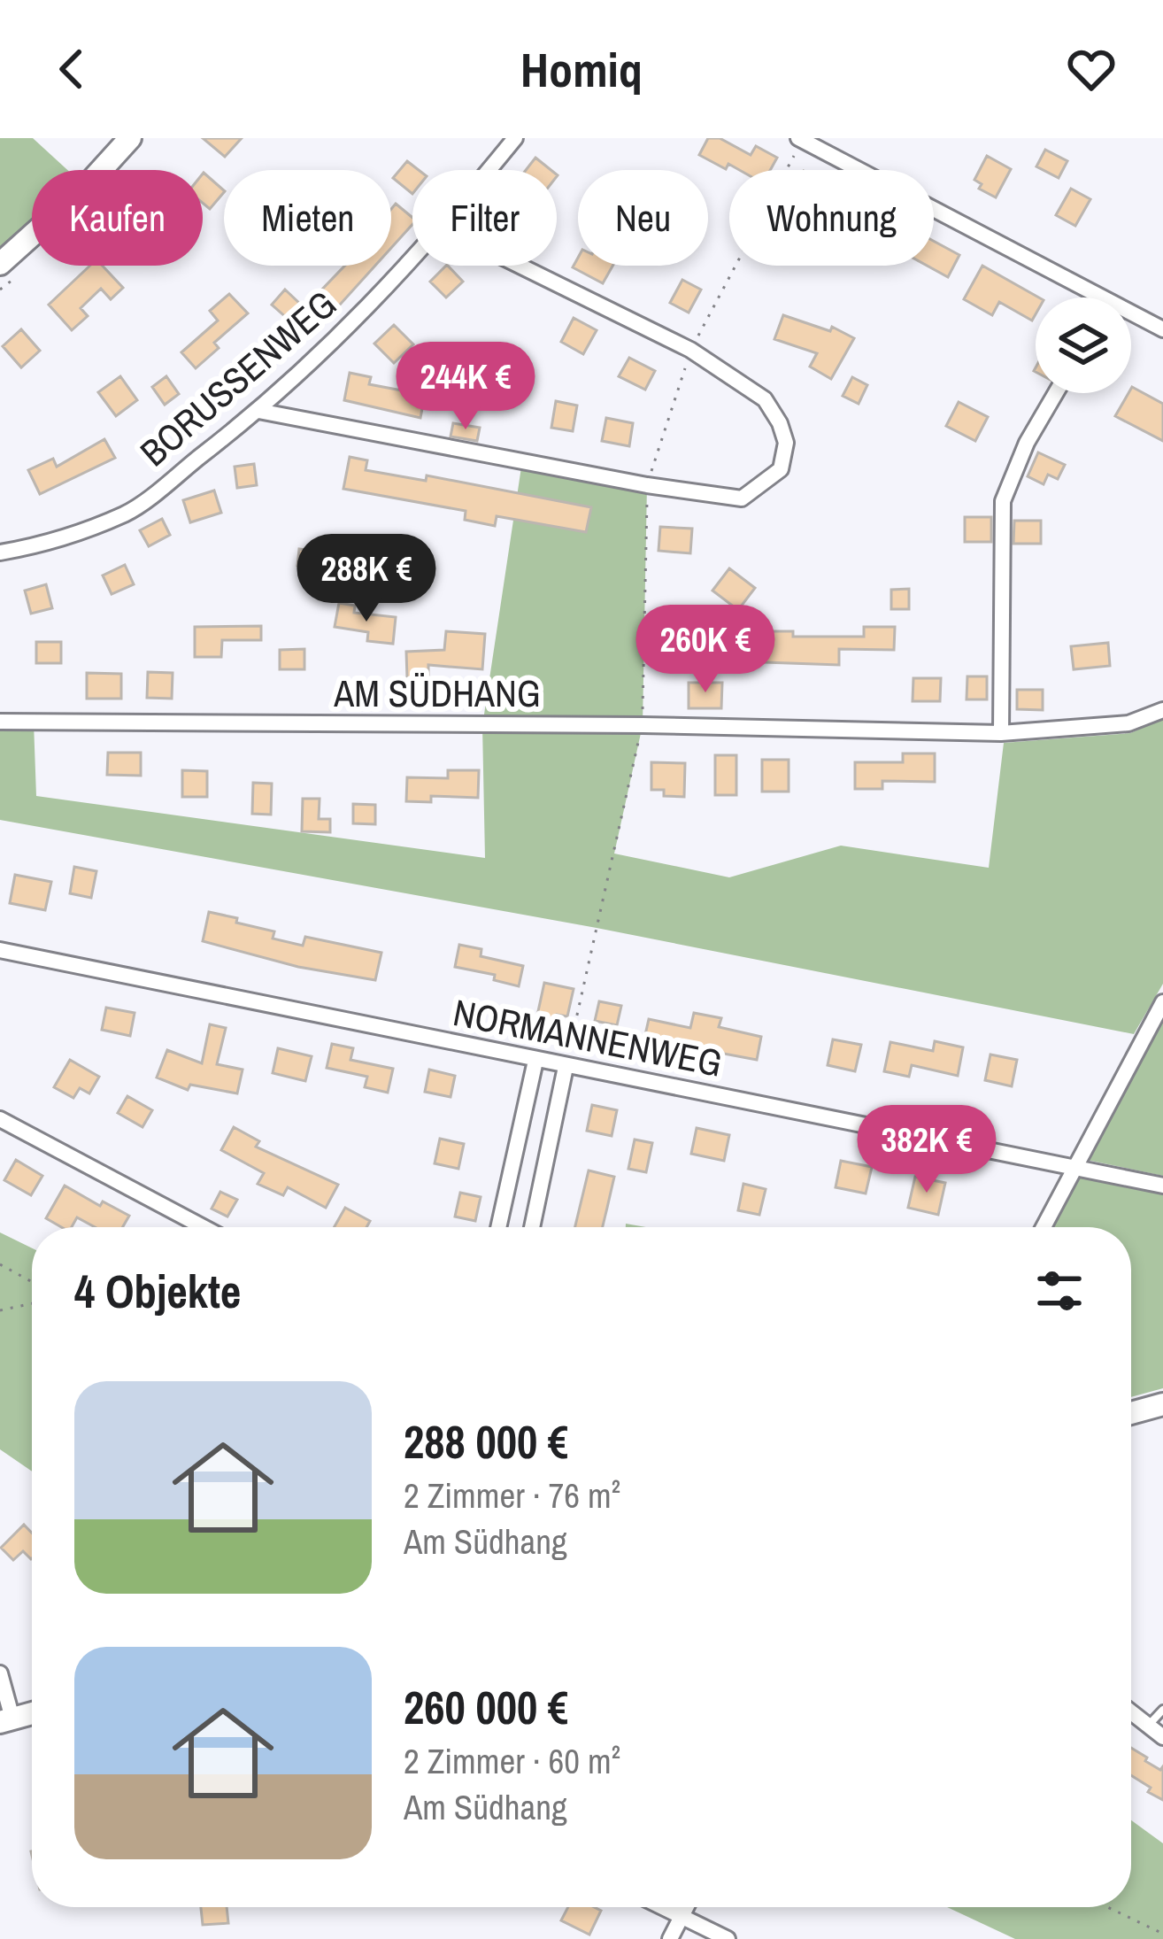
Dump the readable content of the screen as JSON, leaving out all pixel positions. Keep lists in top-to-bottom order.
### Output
{
  "streets": {
    "street": ["BORUSSENWEG", "AM SÜDHANG", "NORMANNENWEG"]
  },
  "page": {
    "header": "Homiq",
    "chip": [
      "Kaufen",
      "Mieten",
      "Filter",
      "Neu",
      "Wohnung"
    ],
    "price": [
      "244K €",
      "288K €",
      "260K €",
      "382K €"
    ],
    "heading": "4 Objekte",
    "list": [
      {
        "name": "288 000 €",
        "note": "2 Zimmer · 76 m² · Am Südhang"
      },
      {
        "name": "260 000 €",
        "note": "2 Zimmer · 60 m² · Am Südhang"
      }
    ]
  }
}
